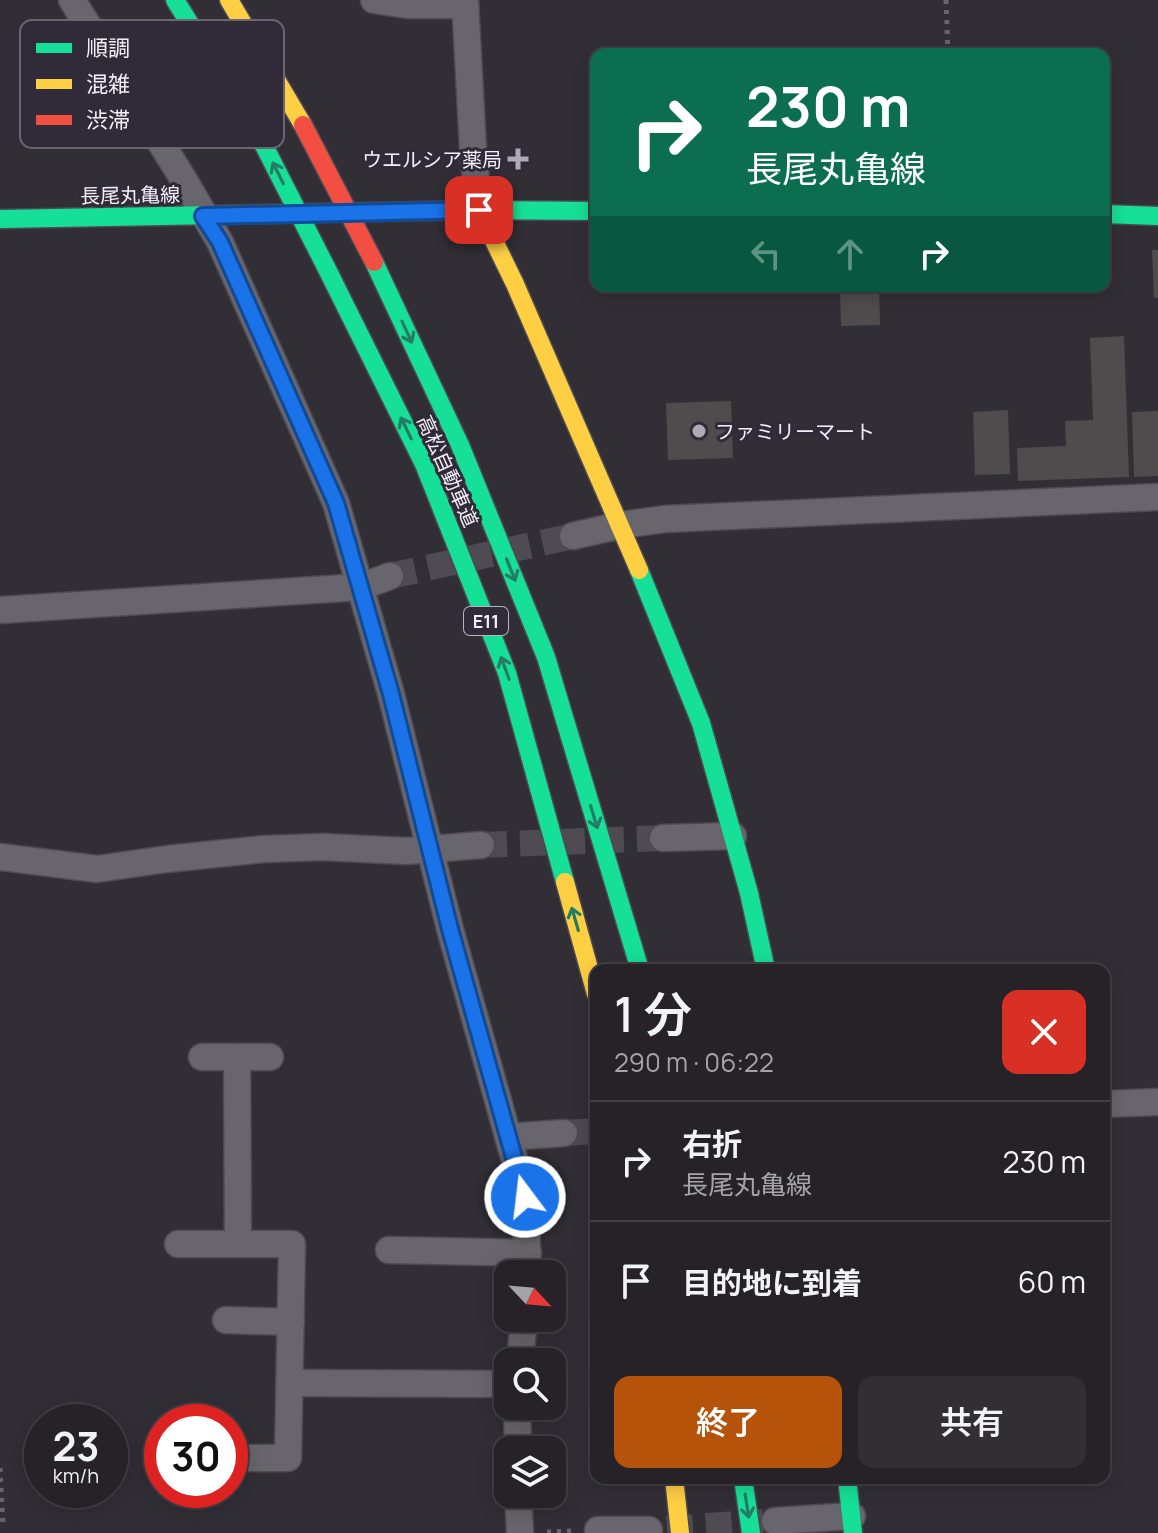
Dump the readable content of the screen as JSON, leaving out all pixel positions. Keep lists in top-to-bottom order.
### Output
{
  "streets": {
    "main road": ["長尾丸亀線", "高松自動車道", "E11"]
  },
  "places": {
    "health": ["ウエルシア薬局"],
    "other": ["ファミリーマート"]
  },
  "legend": ["順調", "混雑", "渋滞"],
  "north": "bottom right",
  "page": {
    "turn": ["230 m", "長尾丸亀線"],
    "heading": ["1 分", "290 m · 06:22"],
    "list": [
      {
        "name": "右折",
        "note": "長尾丸亀線",
        "value": "230 m"
      },
      {
        "name": "目的地に到着",
        "value": "60 m"
      }
    ],
    "buttons": ["終了", "共有"],
    "speed": "23 km/h",
    "limit": "30"
  }
}
